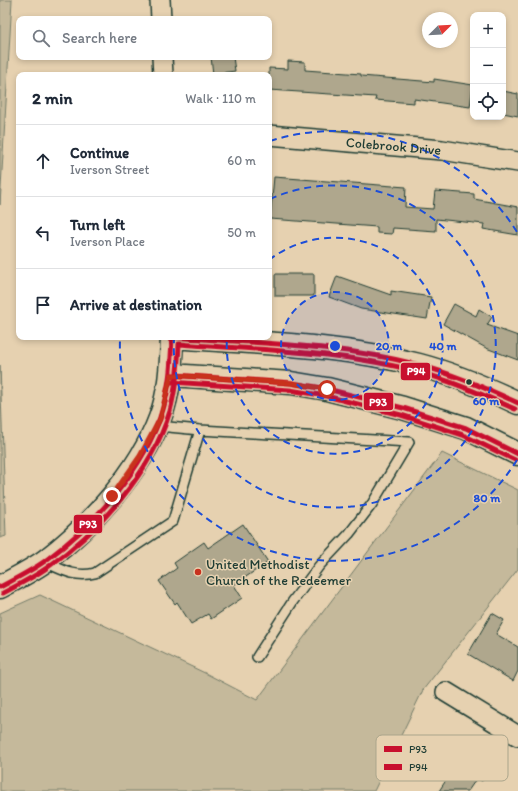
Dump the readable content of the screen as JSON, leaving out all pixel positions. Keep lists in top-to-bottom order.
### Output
{
  "streets": {
    "street": ["Colebrook Drive"]
  },
  "places": ["United Methodist Church of the Redeemer"],
  "lines": ["transit line P93", "transit line P94"],
  "legend": ["P93", "P94"],
  "north": "top right",
  "page": {
    "map_buttons": ["+", "−"],
    "search": "Search here",
    "heading": ["2 min", "Walk · 110 m"],
    "list": [
      ["Continue", "Iverson Street", "60 m"],
      ["Turn left", "Iverson Place", "50 m"],
      "Arrive at destination"
    ]
  },
  "rings": [
    "20 m",
    "40 m",
    "60 m",
    "80 m"
  ]
}
